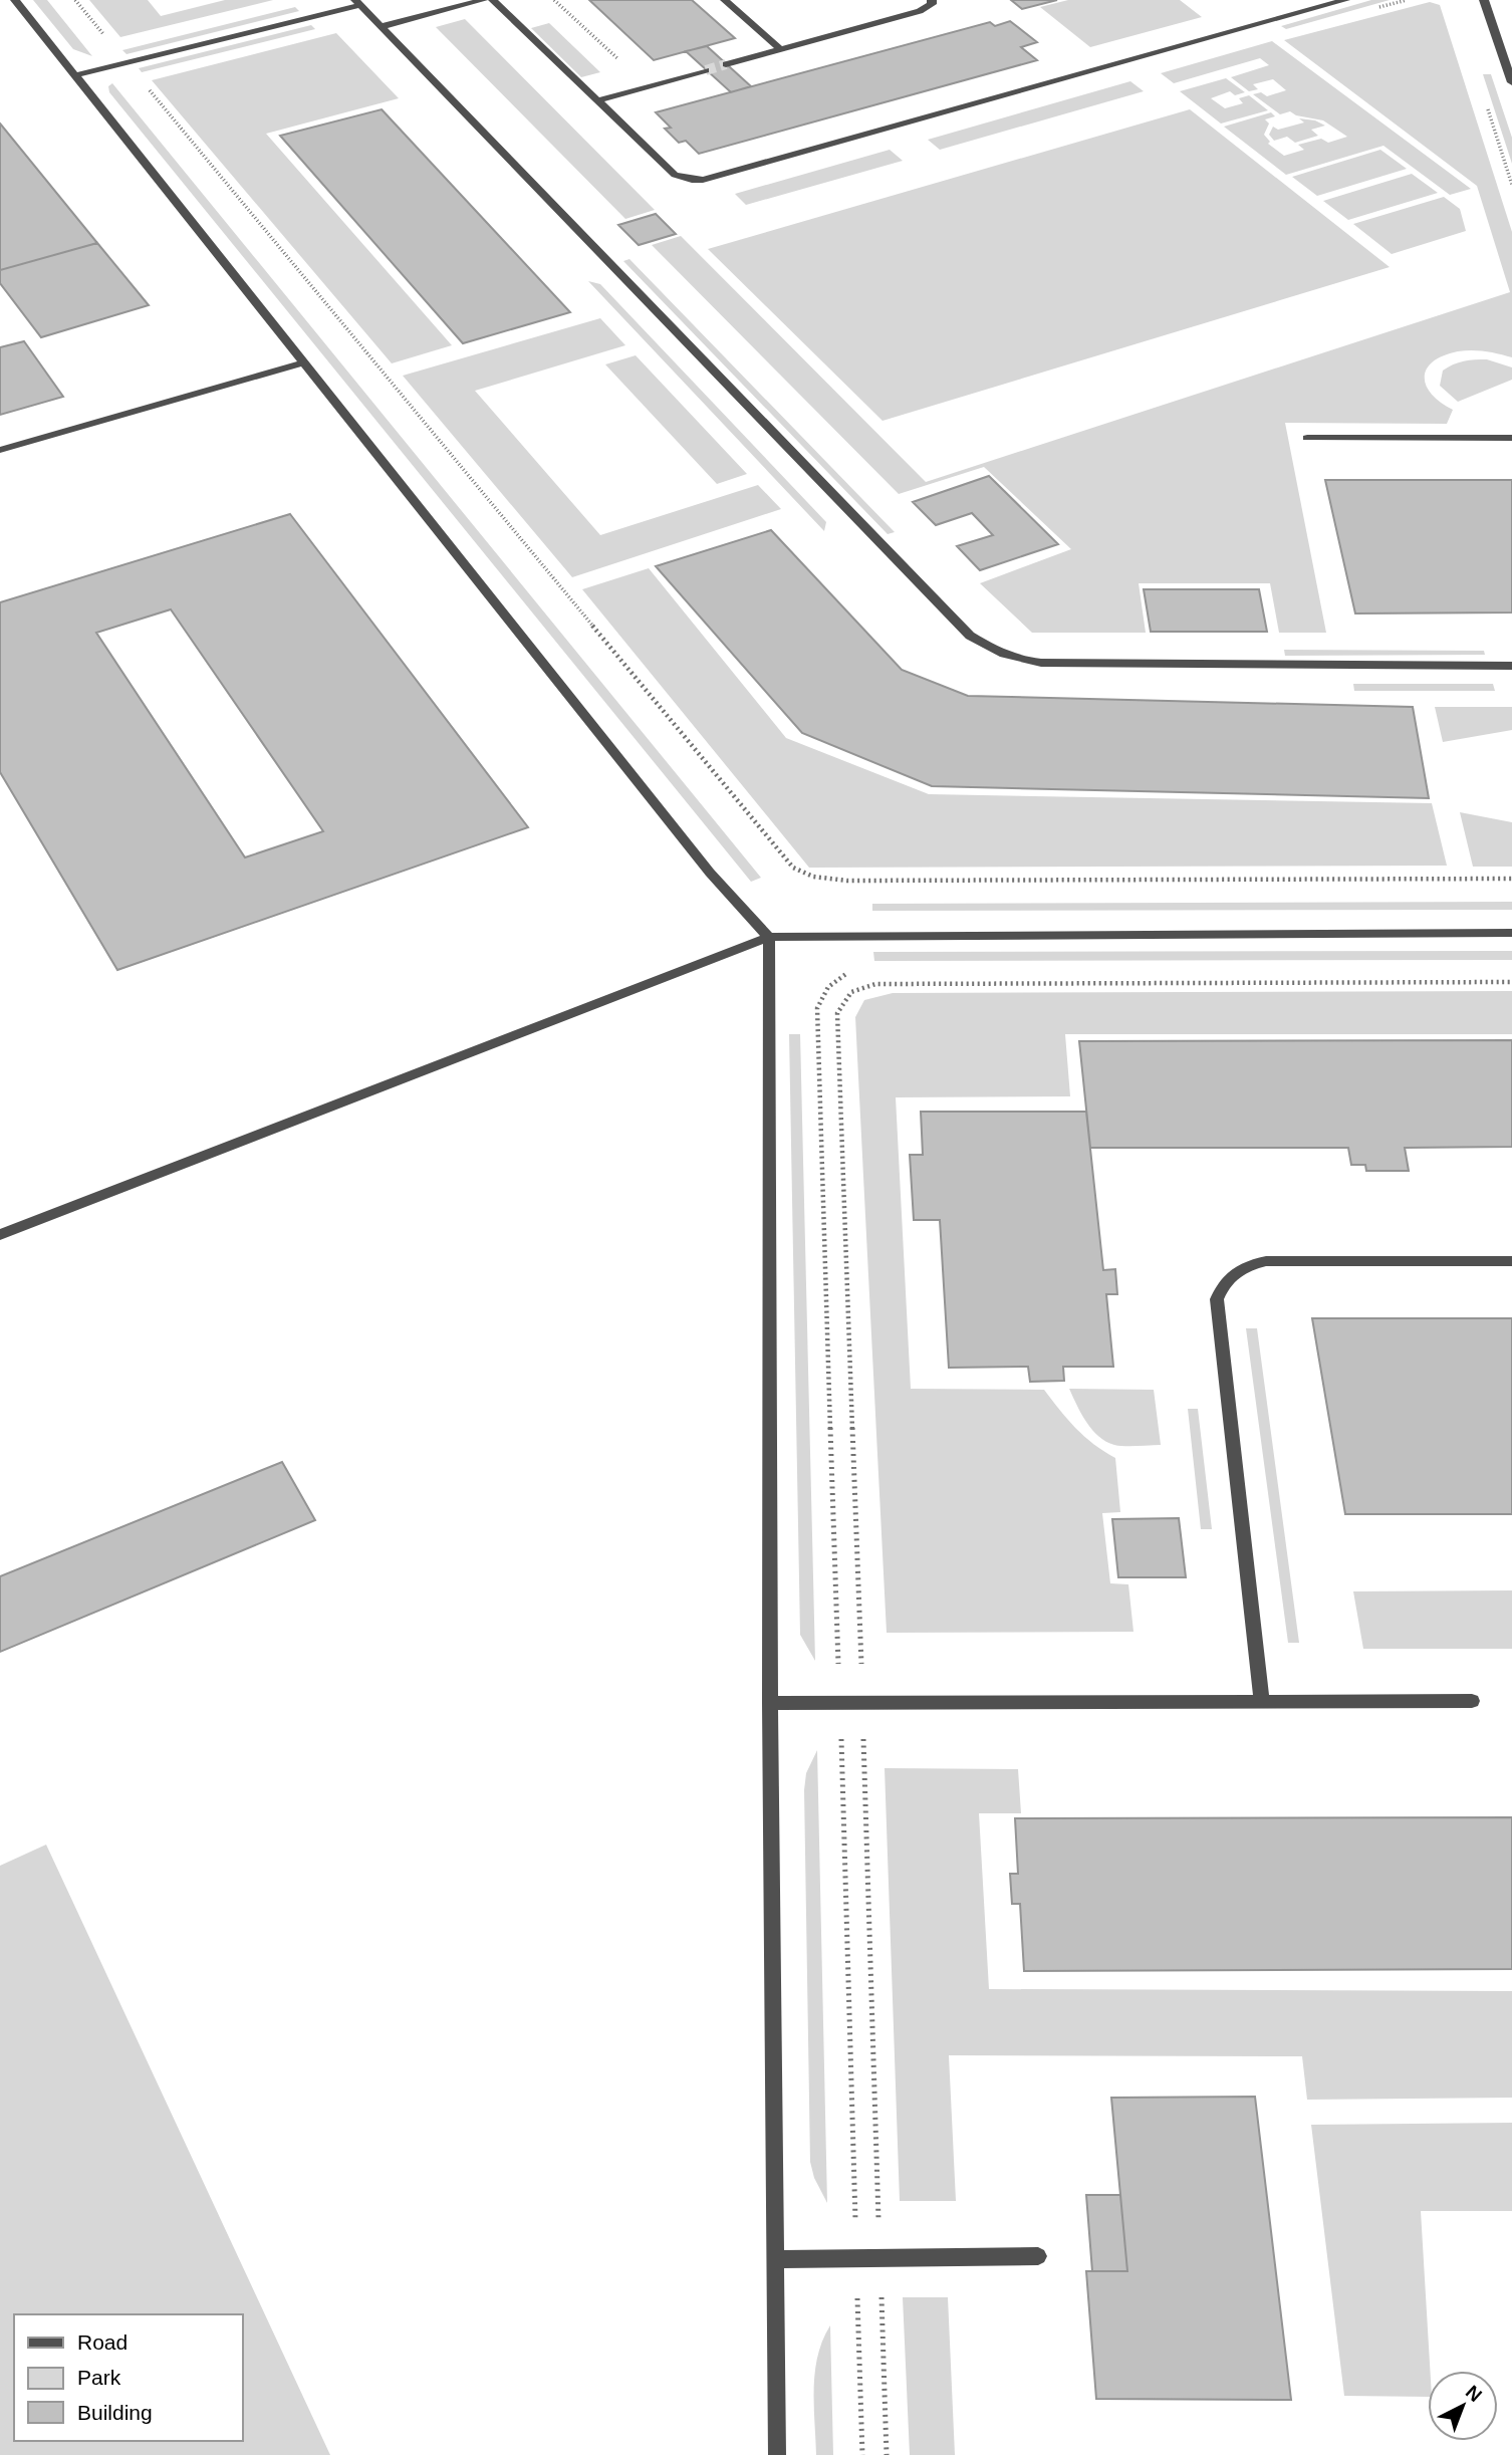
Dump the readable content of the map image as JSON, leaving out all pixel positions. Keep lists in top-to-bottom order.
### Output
{
  "legend": ["Road", "Park", "Building"],
  "north": "top right"
}
